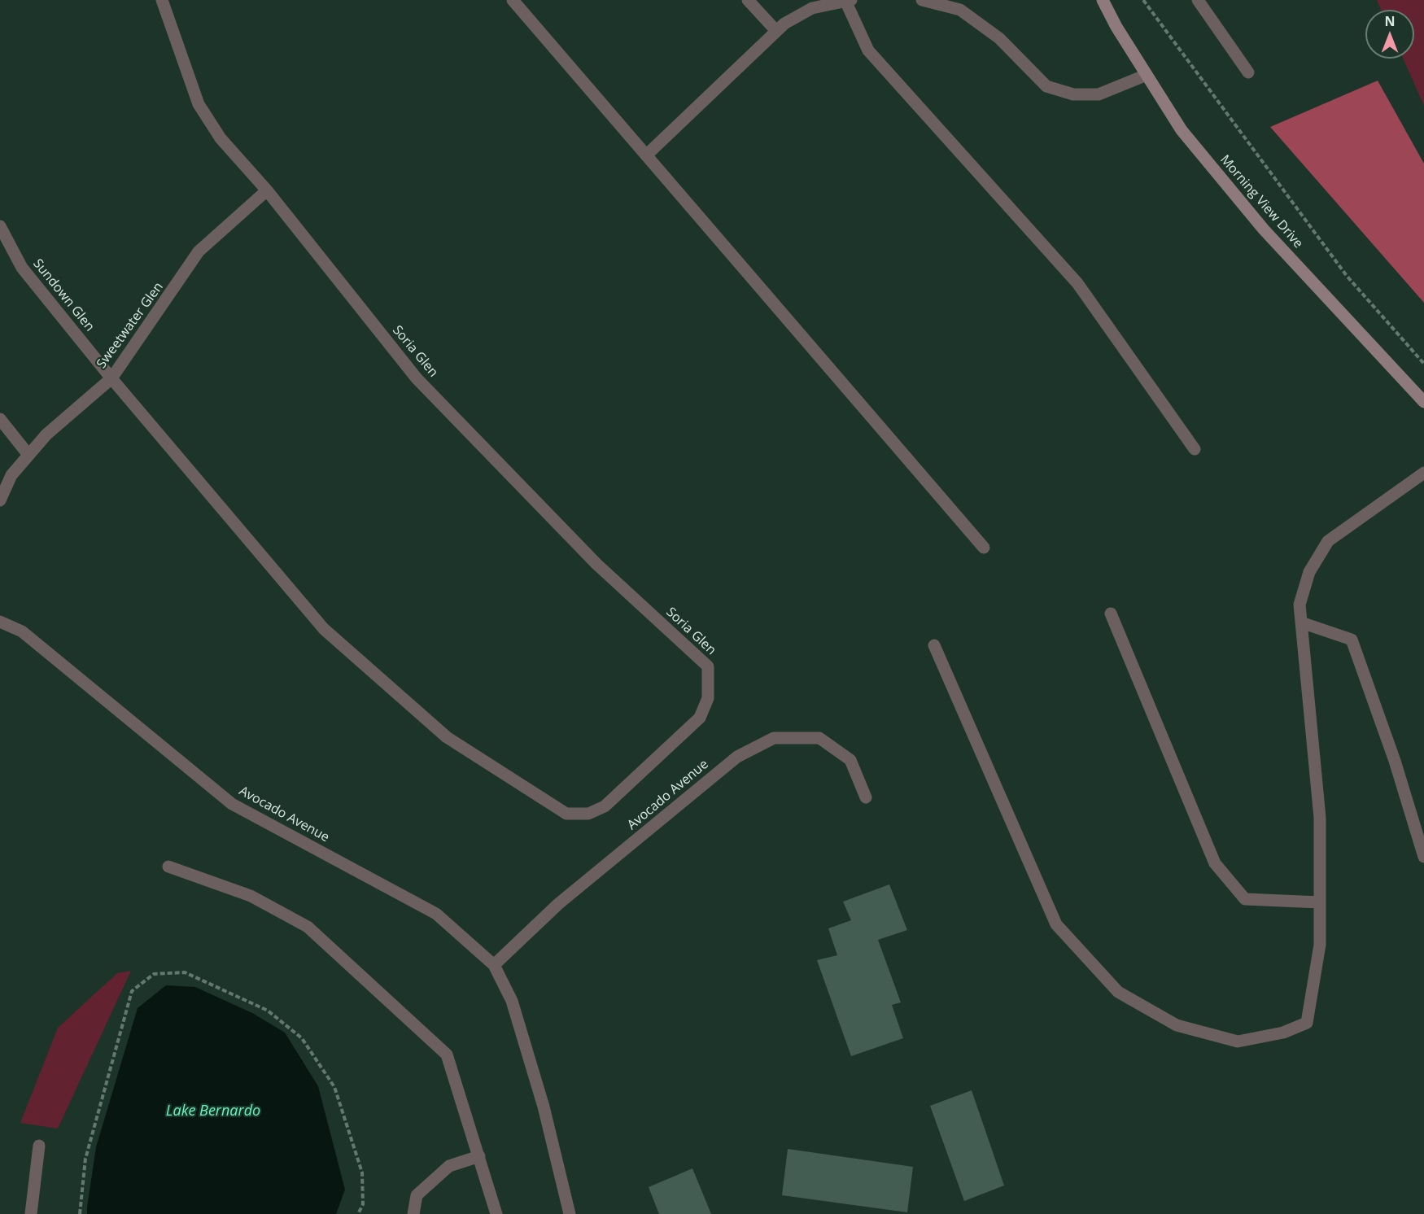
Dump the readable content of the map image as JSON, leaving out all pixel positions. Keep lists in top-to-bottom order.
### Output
{
  "streets": {
    "street": [
      "Morning View Drive",
      "Sundown Glen",
      "Sweetwater Glen",
      "Soria Glen",
      "Avocado Avenue"
    ]
  },
  "crossings": [
    ["Sundown Glen", "Sweetwater Glen"],
    ["Sundown Glen", "Soria Glen"],
    ["Sweetwater Glen", "Soria Glen"]
  ],
  "water": ["Lake Bernardo"],
  "north": "top"
}
